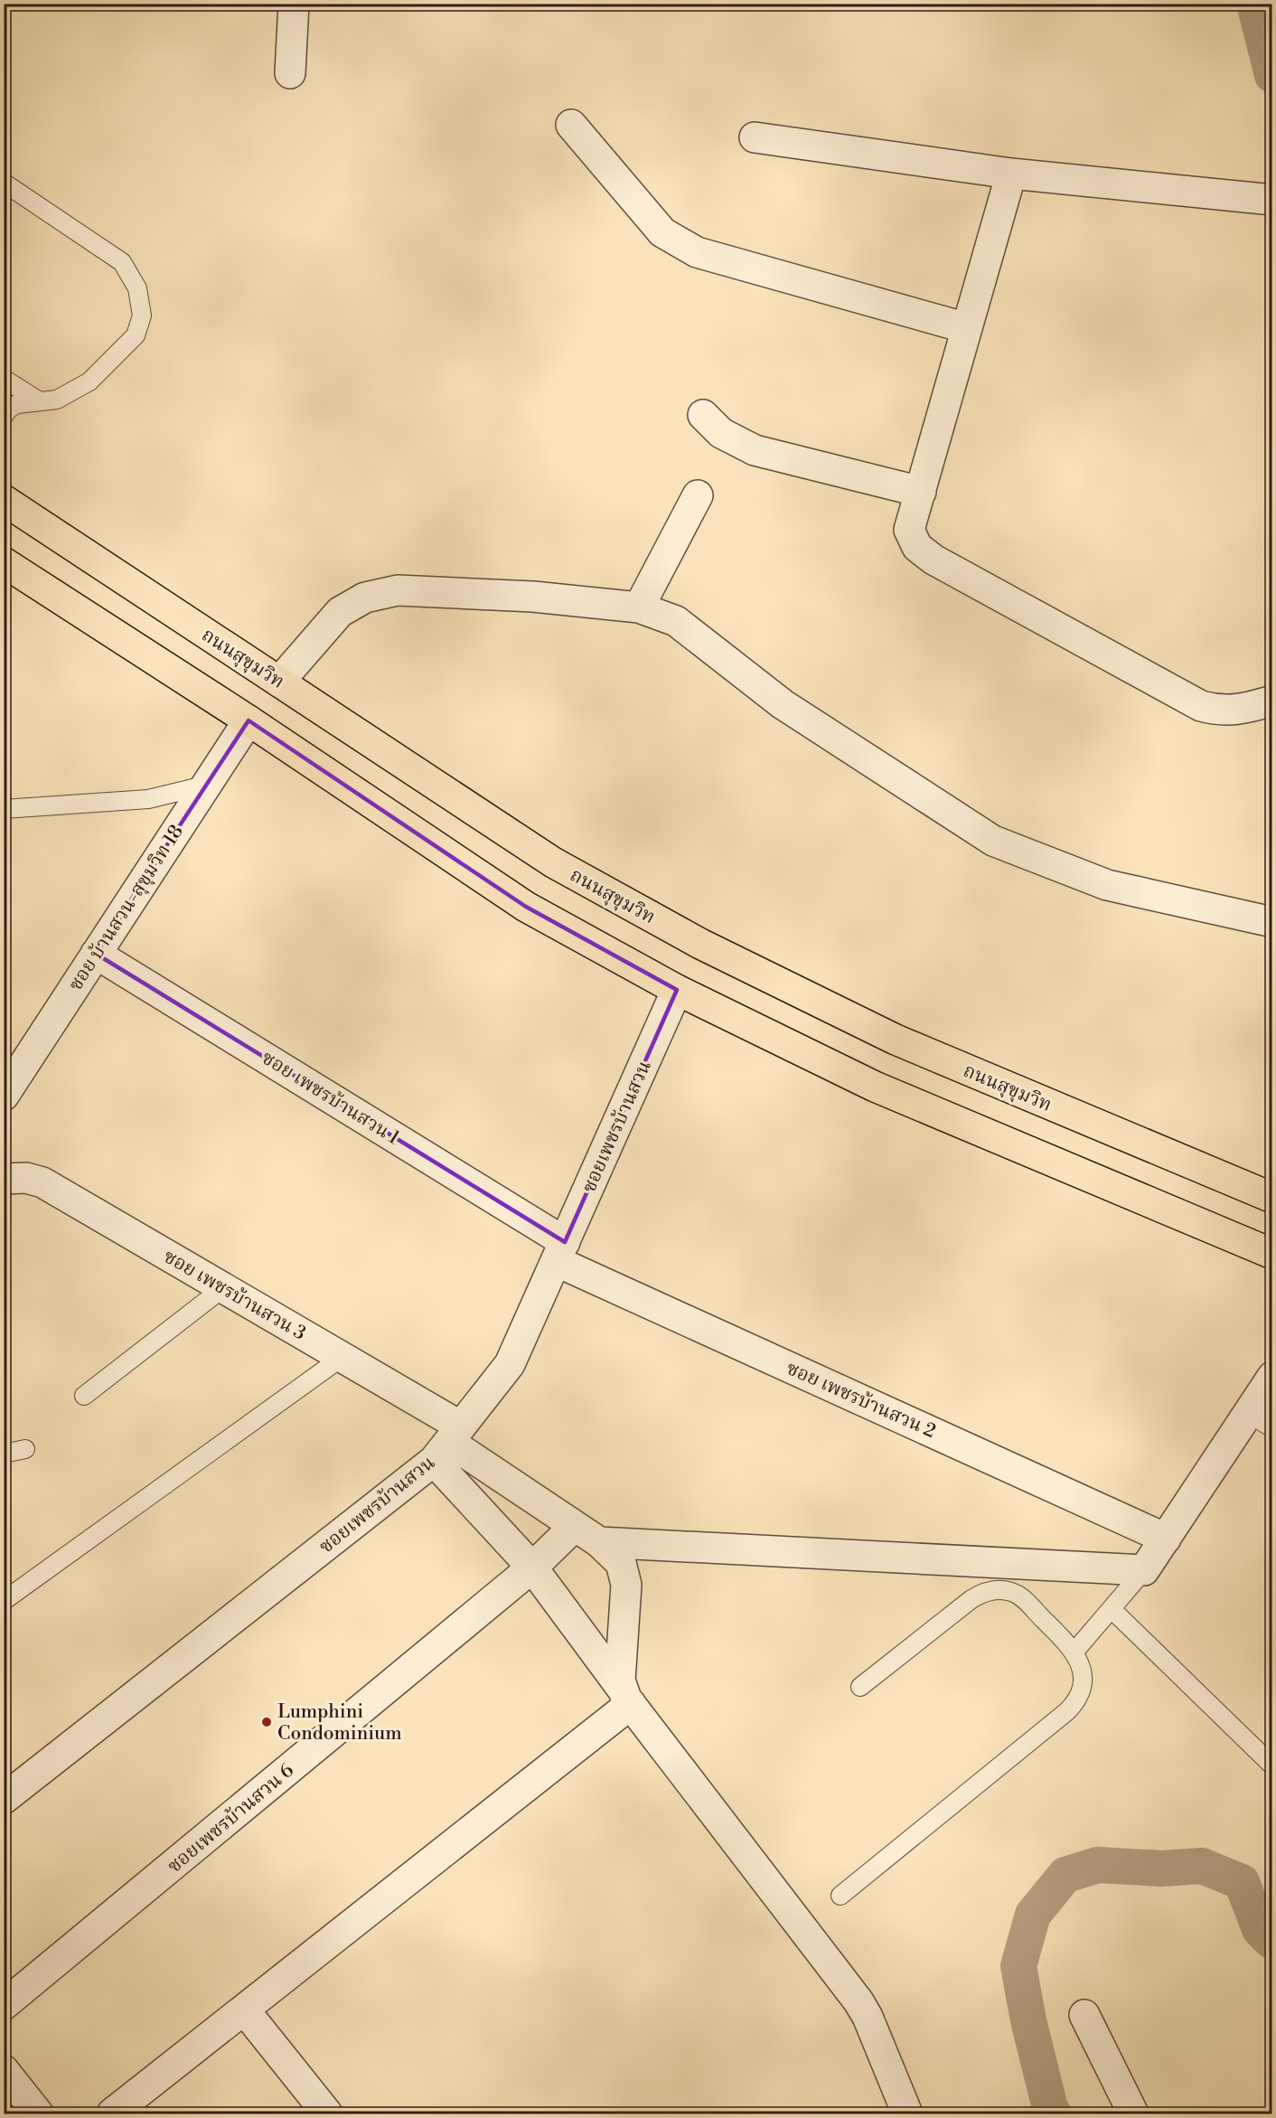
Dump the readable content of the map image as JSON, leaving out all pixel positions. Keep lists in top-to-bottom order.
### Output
{
  "streets": {
    "main road": ["ถนนสุขุมวิท"],
    "street": [
      "ซอย บ้านสวน-สุขุมวิท 18",
      "ซอย เพชรบ้านสวน 1",
      "ซอยเพชรบ้านสวน",
      "ซอย เพชรบ้านสวน 3",
      "ซอย เพชรบ้านสวน 2",
      "ซอยเพชรบ้านสวน 6"
    ]
  },
  "crossings": [
    ["ซอย บ้านสวน-สุขุมวิท 18", "ซอย เพชรบ้านสวน 1"],
    ["ซอย เพชรบ้านสวน 1", "ซอยเพชรบ้านสวน"],
    ["ซอย เพชรบ้านสวน 1", "ซอย เพชรบ้านสวน 2"],
    ["ซอยเพชรบ้านสวน", "ซอย เพชรบ้านสวน 3"],
    ["ซอยเพชรบ้านสวน", "ซอย เพชรบ้านสวน 2"]
  ],
  "places": ["Lumphini Condominium"]
}
